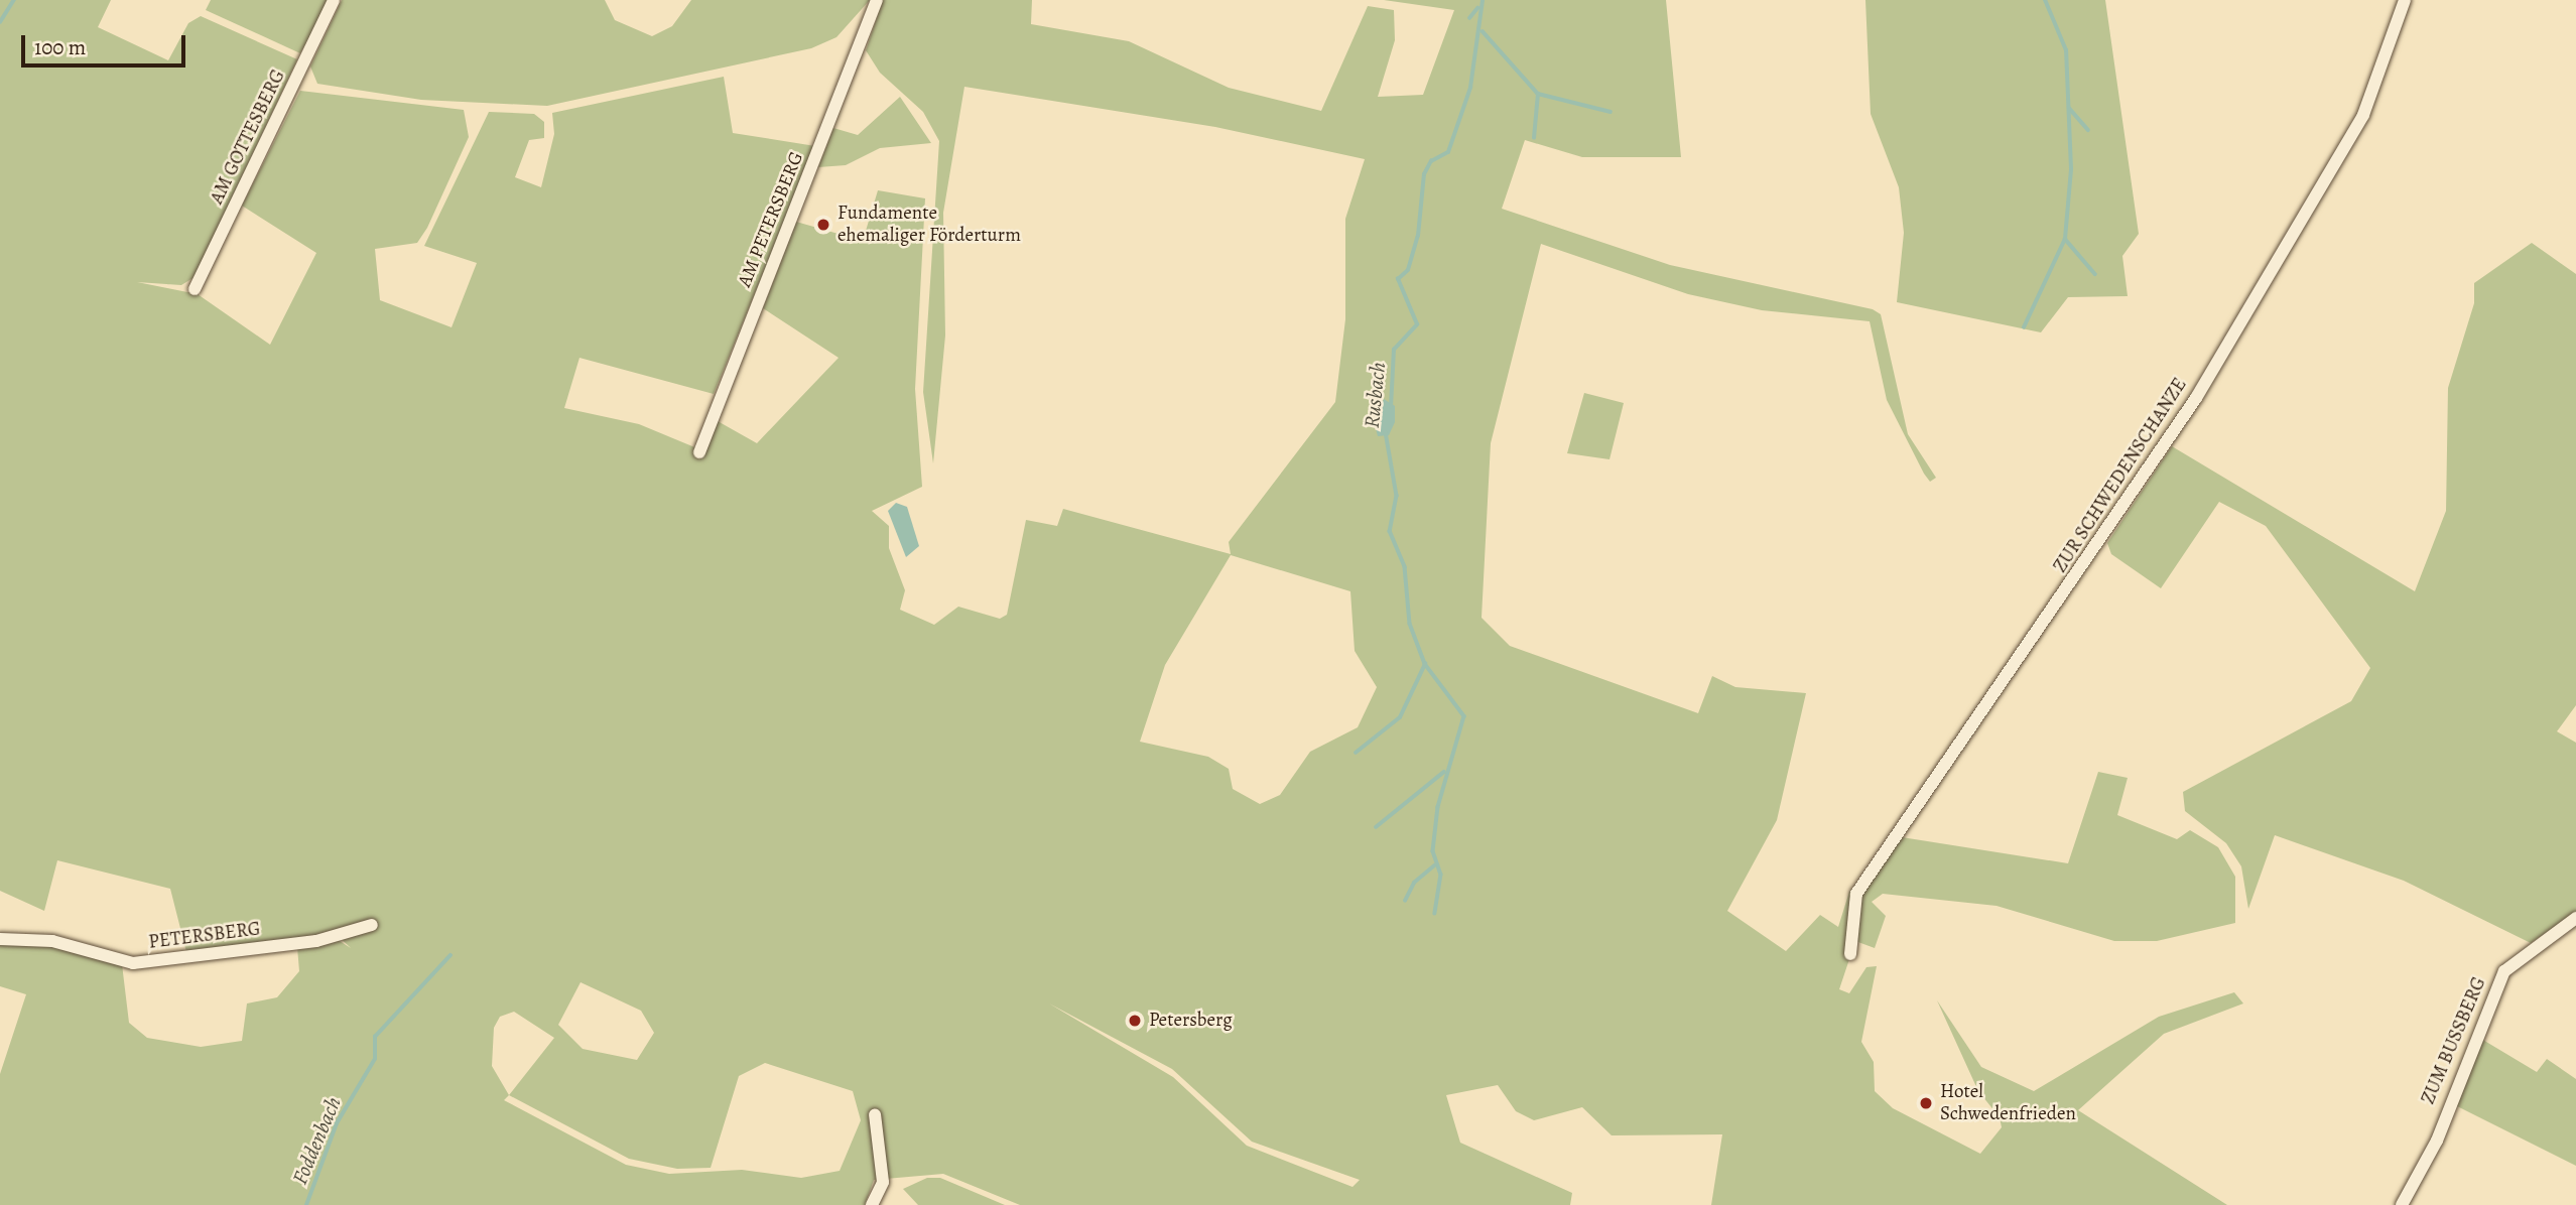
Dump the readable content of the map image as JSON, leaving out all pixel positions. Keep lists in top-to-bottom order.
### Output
{
  "streets": {
    "street": [
      "AM GOTTESBERG",
      "AM PETERSBERG",
      "ZUR SCHWEDENSCHANZE",
      "PETERSBERG",
      "ZUM BUSSBERG"
    ]
  },
  "water": ["Rusbach", "Foddenbach"],
  "places": ["Fundamente ehemaliger Förderturm", "Petersberg", "Hotel Schwedenfrieden"],
  "scale_bar": "100 m"
}
